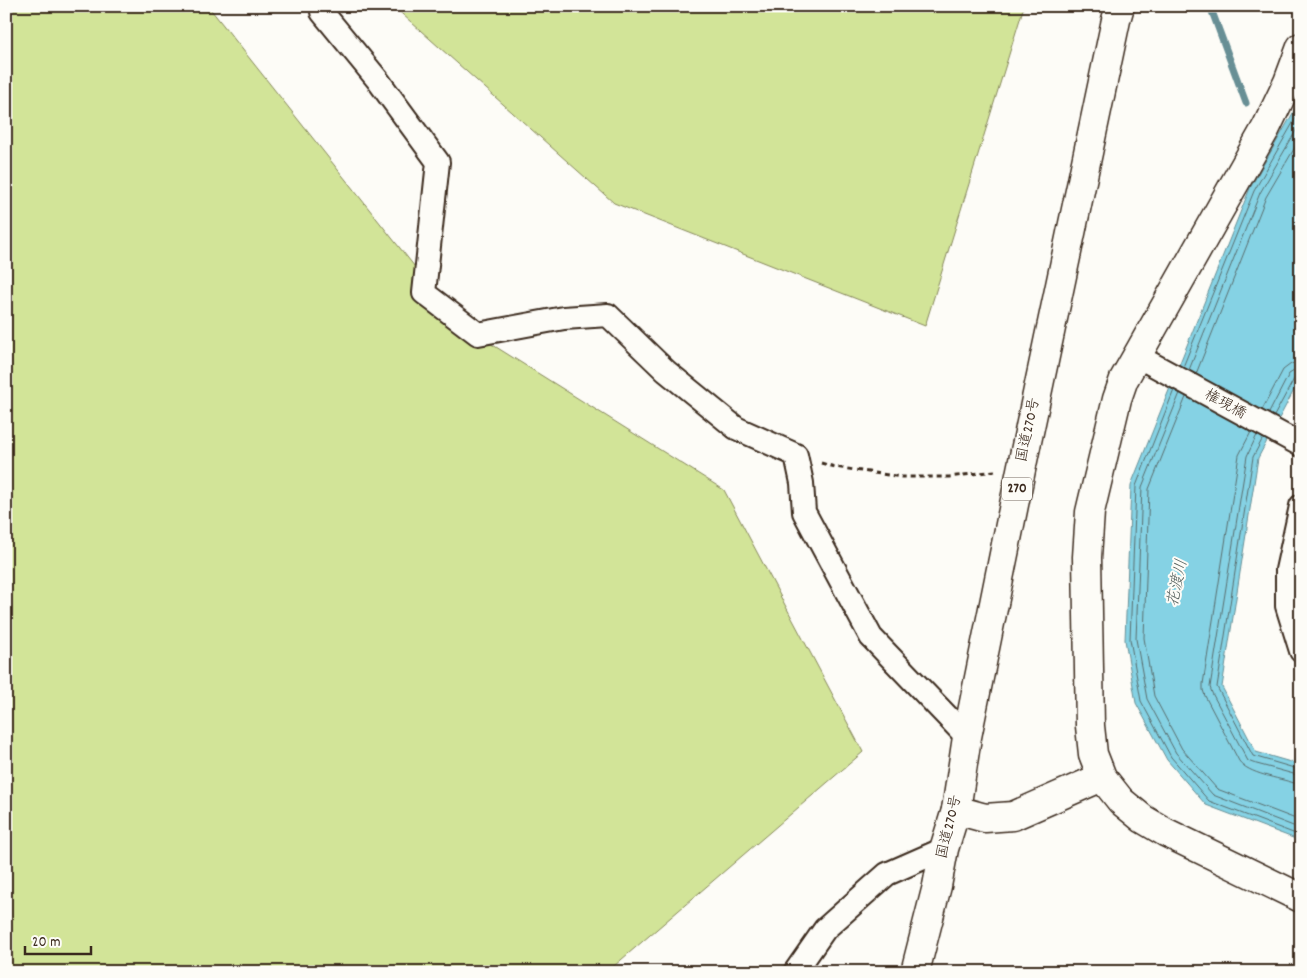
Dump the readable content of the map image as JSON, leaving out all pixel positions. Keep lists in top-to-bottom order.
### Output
{
  "streets": {
    "main road": ["国道270号", "270"],
    "street": ["権現橋"]
  },
  "water": ["花渡川"],
  "scale_bar": "20 m"
}
